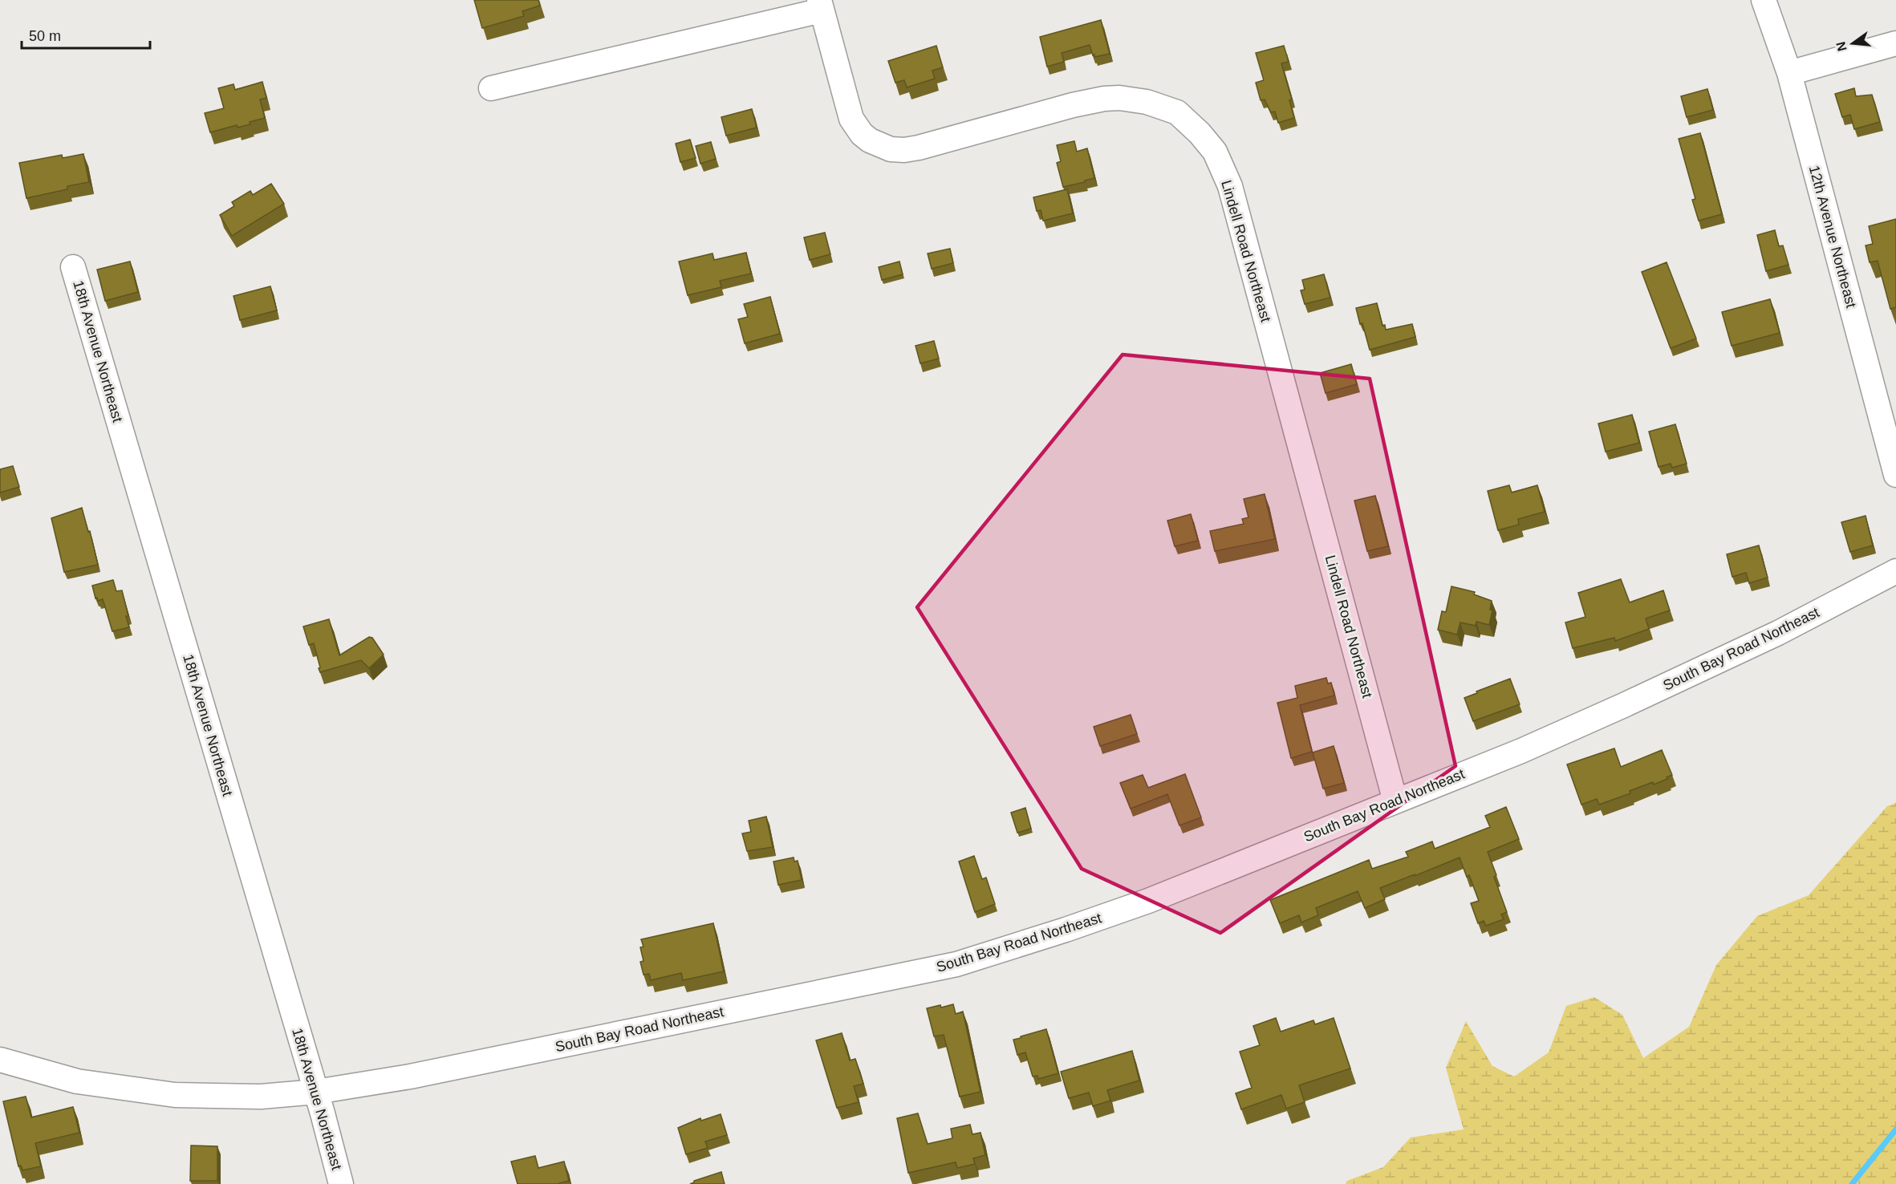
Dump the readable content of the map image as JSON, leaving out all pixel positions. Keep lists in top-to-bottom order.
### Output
{
  "streets": {
    "street": [
      "12th Avenue Northeast",
      "Lindell Road Northeast",
      "18th Avenue Northeast",
      "South Bay Road Northeast"
    ]
  },
  "crossings": [
    ["Lindell Road Northeast", "South Bay Road Northeast"],
    ["18th Avenue Northeast", "South Bay Road Northeast"]
  ],
  "scale_bar": "50 m",
  "north": "left"
}
